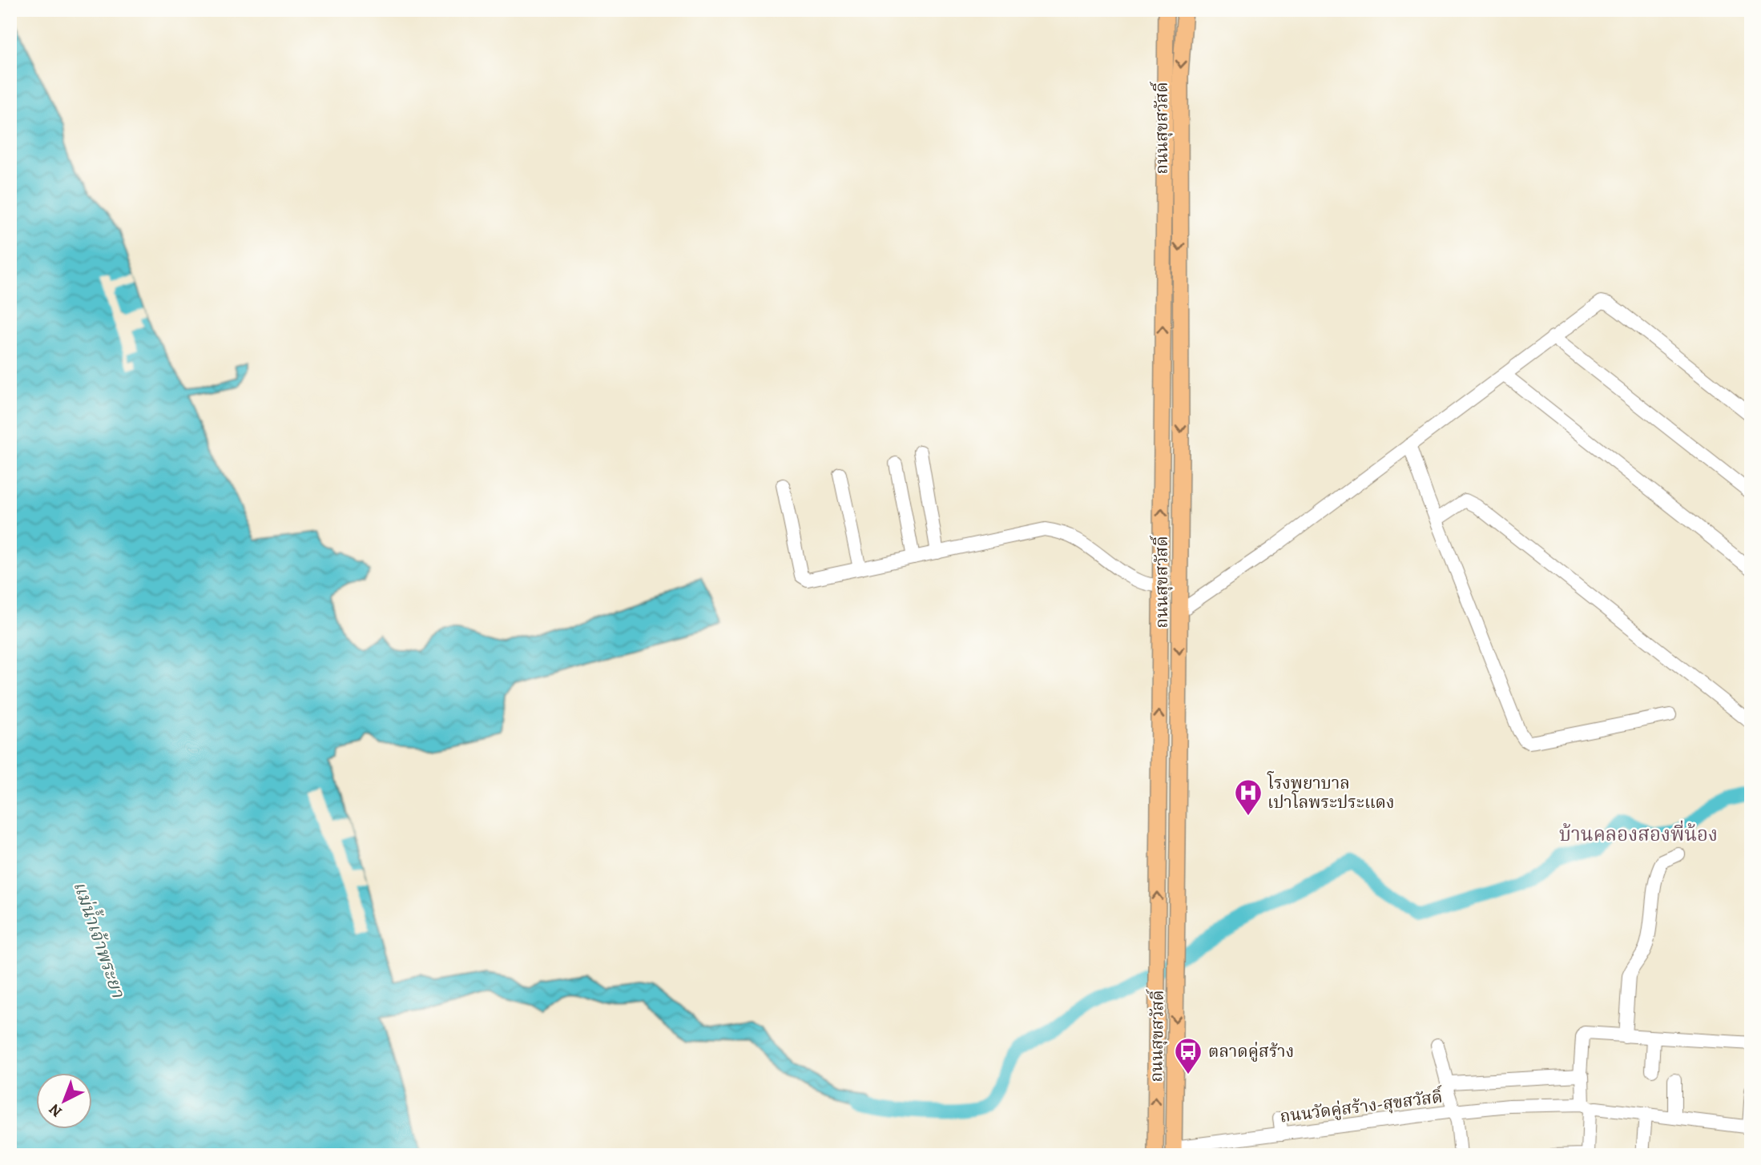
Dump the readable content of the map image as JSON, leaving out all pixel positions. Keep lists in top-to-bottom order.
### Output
{
  "streets": {
    "main road": ["ถนนสุขสวัสดิ์"],
    "street": ["ถนนวัดคู่สร้าง-สุขสวัสดิ์"]
  },
  "crossings": [
    ["ถนนสุขสวัสดิ์", "ถนนวัดคู่สร้าง-สุขสวัสดิ์"]
  ],
  "districts": ["บ้านคลองสองพี่น้อง"],
  "water": ["แม่น้ำเจ้าพระยา"],
  "places": {
    "hospital": ["โรงพยาบาล เปาโลพระประแดง"],
    "bus stop": ["ตลาดคู่สร้าง"]
  },
  "north": "bottom left"
}
